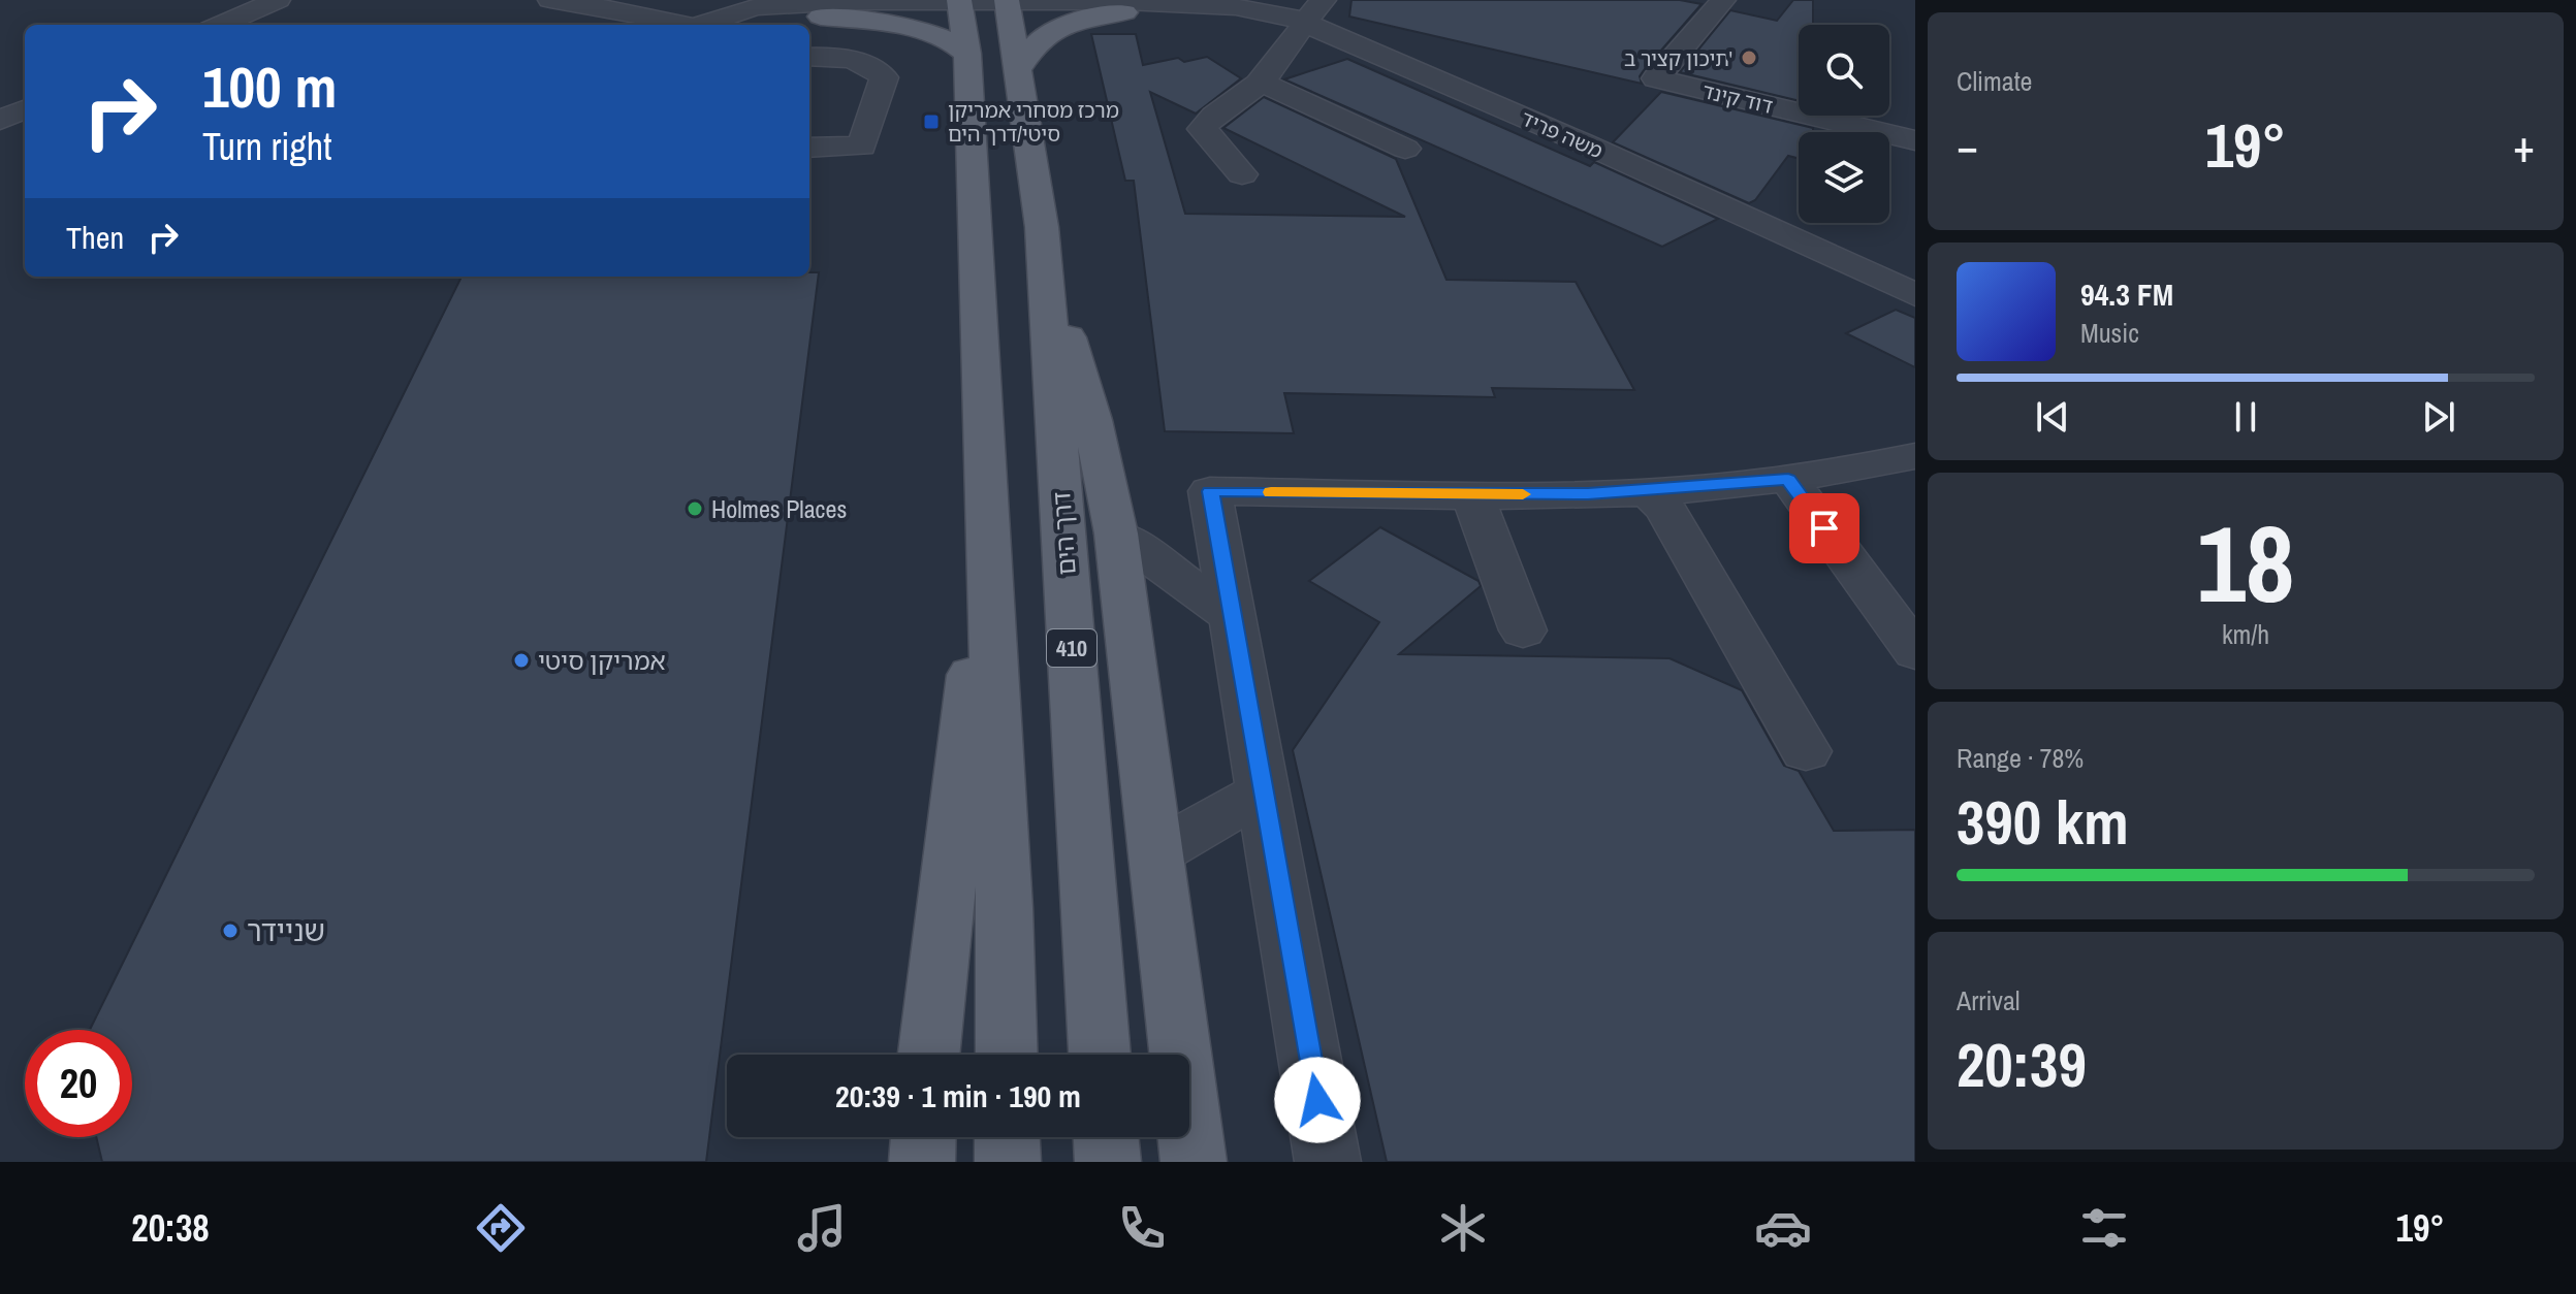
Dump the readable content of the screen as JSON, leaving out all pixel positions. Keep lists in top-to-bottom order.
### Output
{
  "streets": {
    "main road": ["דרך הים", "410"],
    "street": ["דוד קינד", "משה פריד"]
  },
  "crossings": [
    ["משה פריד", "דרך הים"]
  ],
  "places": {
    "other": [
      "תיכון קציר ב'",
      "Holmes Places",
      "אמריקן סיטי",
      "שניידר"
    ],
    "transit": ["מרכז מסחרי אמריקן סיטי/דרך הים"]
  },
  "page": {
    "tile": [
      "Climate",
      ["18", "km/h"],
      ["Range · 78%", "390 km"],
      ["Arrival", "20:39"]
    ],
    "turn": ["100 m", "Turn right"],
    "heat": ["−", "19°", "+"],
    "then": "Then",
    "song": ["94.3 FM", "Music"],
    "limit": "20",
    "trip": "20:39 · 1 min · 190 m",
    "tabs": ["20:38", "19°"]
  }
}
